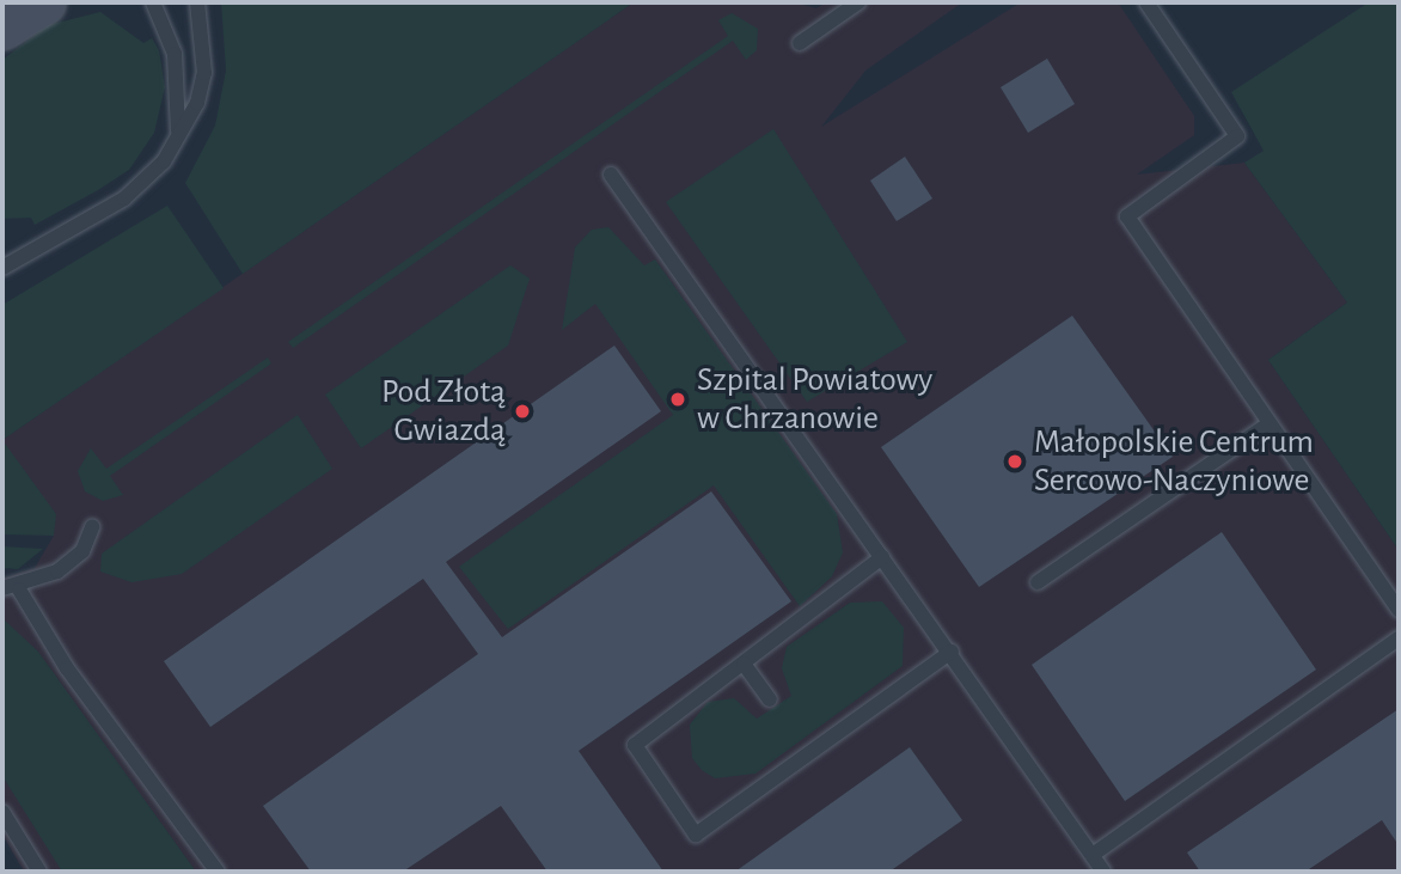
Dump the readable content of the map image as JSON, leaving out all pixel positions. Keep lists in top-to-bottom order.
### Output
{
  "places": ["Szpital Powiatowy w Chrzanowie", "Pod Złotą Gwiazdą", "Małopolskie Centrum Sercowo-Naczyniowe"]
}
